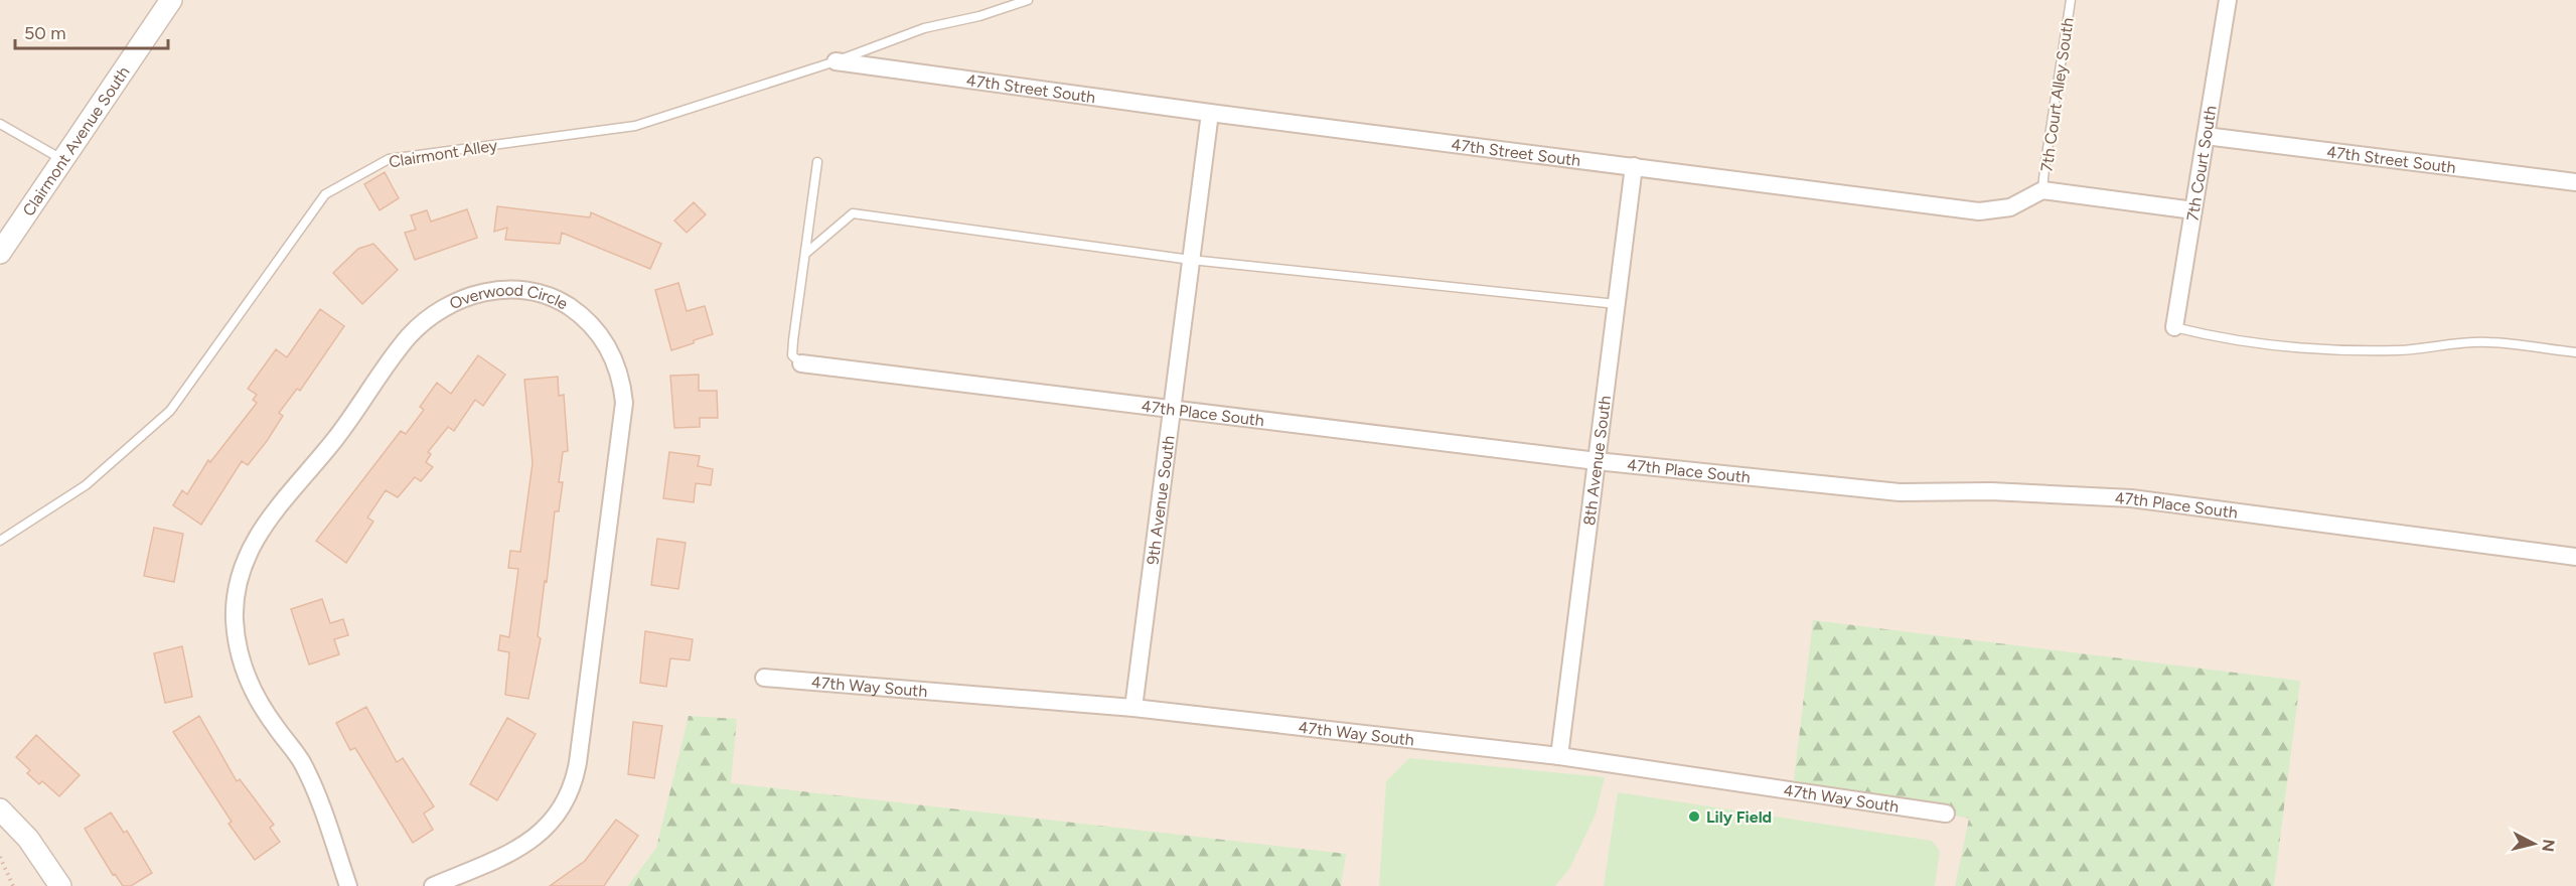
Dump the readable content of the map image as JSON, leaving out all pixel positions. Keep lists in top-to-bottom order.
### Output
{
  "streets": {
    "street": [
      "47th Street South",
      "Clairmont Avenue South",
      "7th Court South",
      "Overwood Circle",
      "47th Place South",
      "8th Avenue South",
      "9th Avenue South",
      "47th Way South"
    ],
    "lane": ["7th Court Alley South", "Clairmont Alley"]
  },
  "crossings": [
    ["47th Street South", "7th Court Alley South"],
    ["47th Street South", "Clairmont Alley"],
    ["47th Street South", "7th Court South"],
    ["47th Street South", "8th Avenue South"],
    ["47th Street South", "9th Avenue South"],
    ["47th Place South", "8th Avenue South"],
    ["47th Place South", "9th Avenue South"],
    ["8th Avenue South", "47th Way South"],
    ["9th Avenue South", "47th Way South"]
  ],
  "places": ["Lily Field"],
  "scale_bar": "50 m",
  "north": "right"
}
